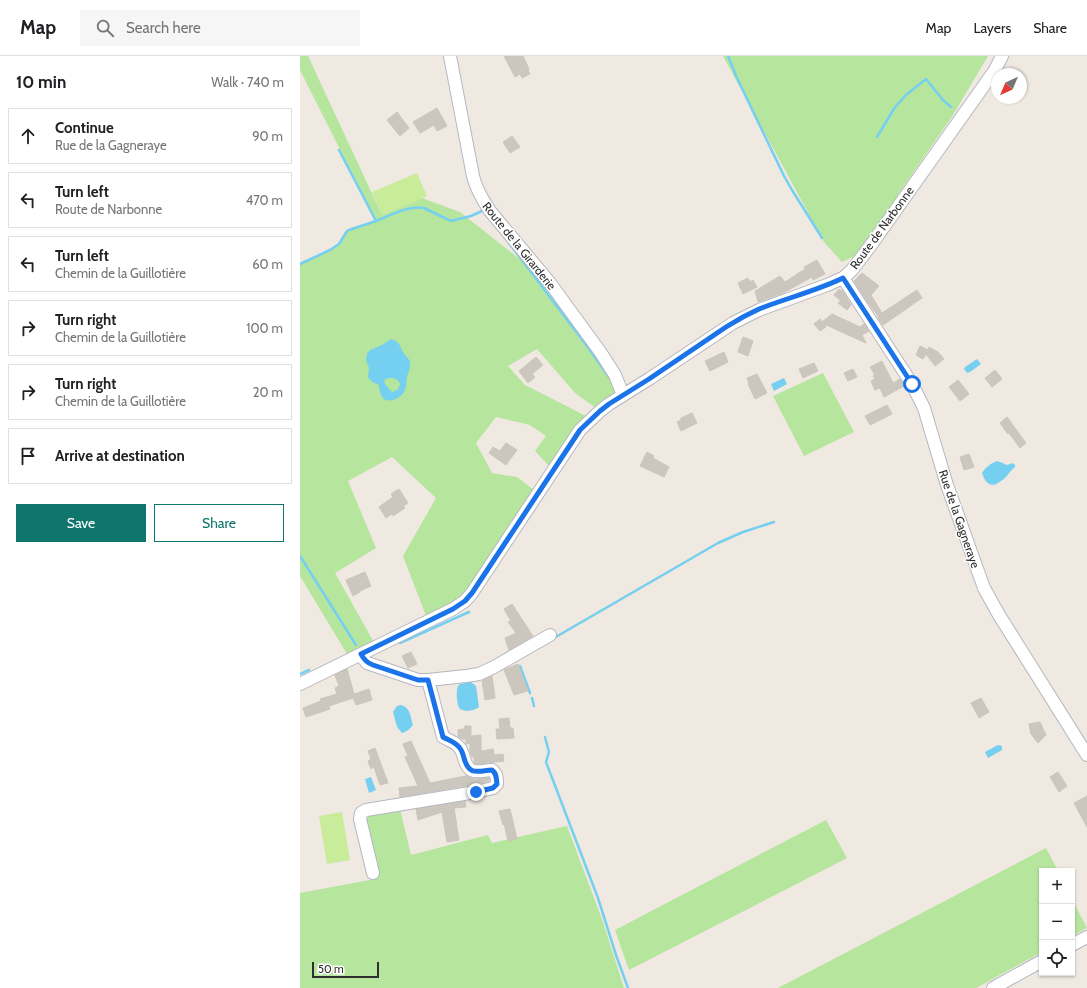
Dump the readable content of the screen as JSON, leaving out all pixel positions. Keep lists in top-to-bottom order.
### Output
{
  "streets": {
    "street": ["Route de Narbonne", "Route de la Girarderie", "Rue de la Gagneraye"]
  },
  "crossings": [
    ["Route de Narbonne", "Route de la Girarderie"],
    ["Route de Narbonne", "Rue de la Gagneraye"]
  ],
  "scale_bar": "50 m",
  "north": "bottom left",
  "page": {
    "header": "Map",
    "search": "Search here",
    "nav": ["Map", "Layers", "Share"],
    "heading": ["10 min", "Walk · 740 m"],
    "list": [
      ["Continue", "Rue de la Gagneraye", "90 m"],
      ["Turn left", "Route de Narbonne", "470 m"],
      ["Turn left", "Chemin de la Guillotière", "60 m"],
      ["Turn right", "Chemin de la Guillotière", "100 m"],
      ["Turn right", "Chemin de la Guillotière", "20 m"],
      "Arrive at destination"
    ],
    "buttons": ["Save", "Share"],
    "map_buttons": ["+", "−"],
    "scale": "50 m"
  }
}
